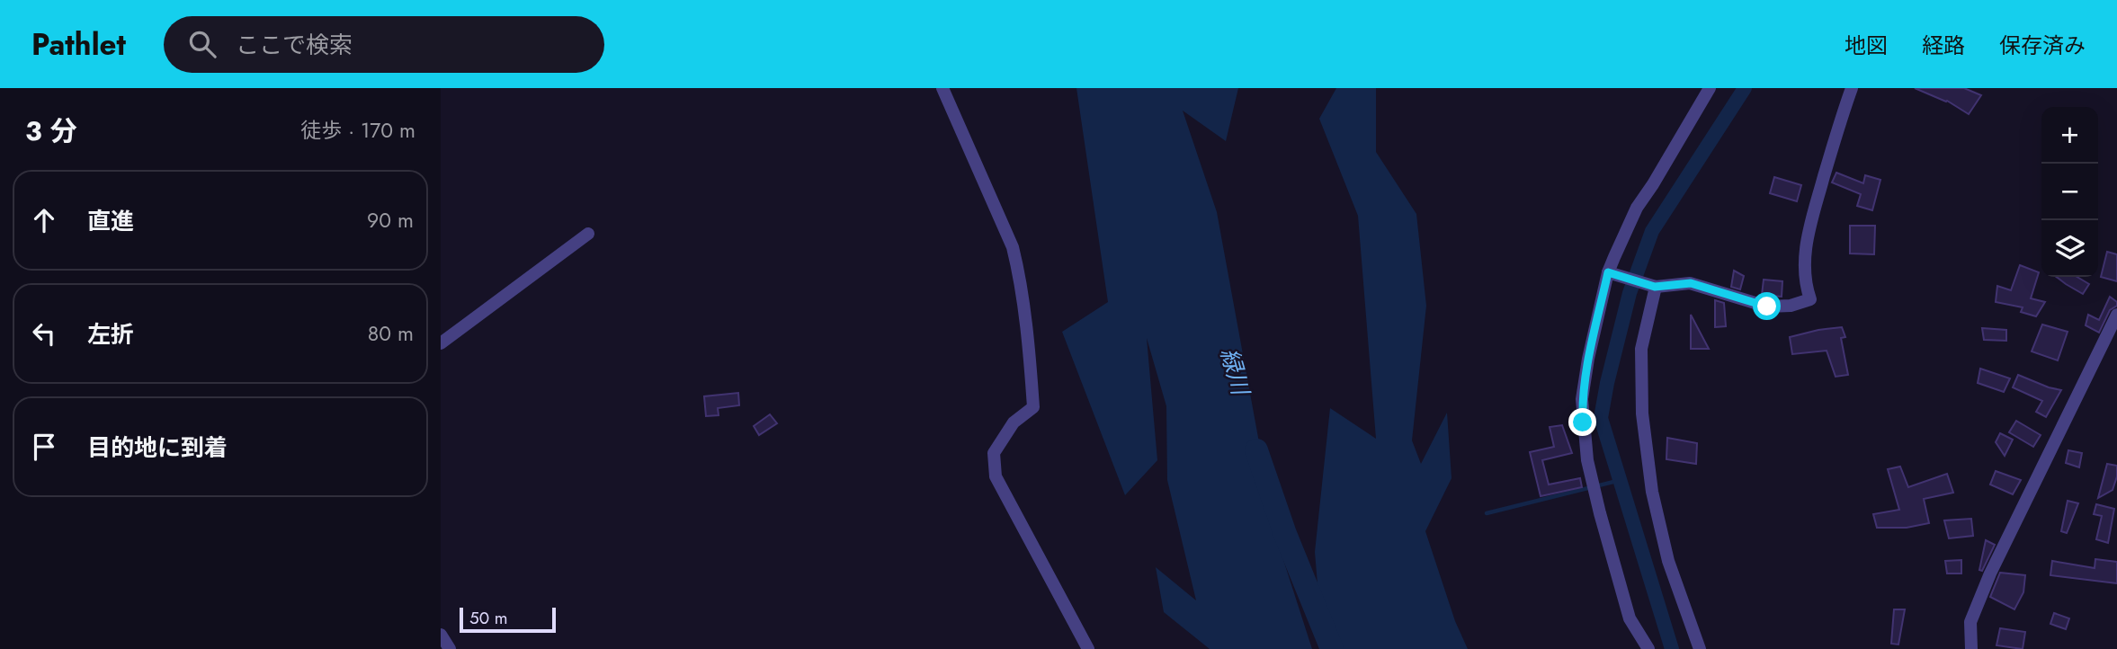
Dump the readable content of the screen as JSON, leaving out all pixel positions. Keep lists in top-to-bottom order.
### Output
{
  "water": ["緑川"],
  "scale_bar": "50 m",
  "page": {
    "header": "Pathlet",
    "search": "ここで検索",
    "nav": ["地図", "経路", "保存済み"],
    "heading": ["3 分", "徒歩 · 170 m"],
    "map_buttons": ["+", "−"],
    "list": [
      ["直進", "90 m"],
      ["左折", "80 m"],
      "目的地に到着"
    ],
    "scale": "50 m"
  }
}
